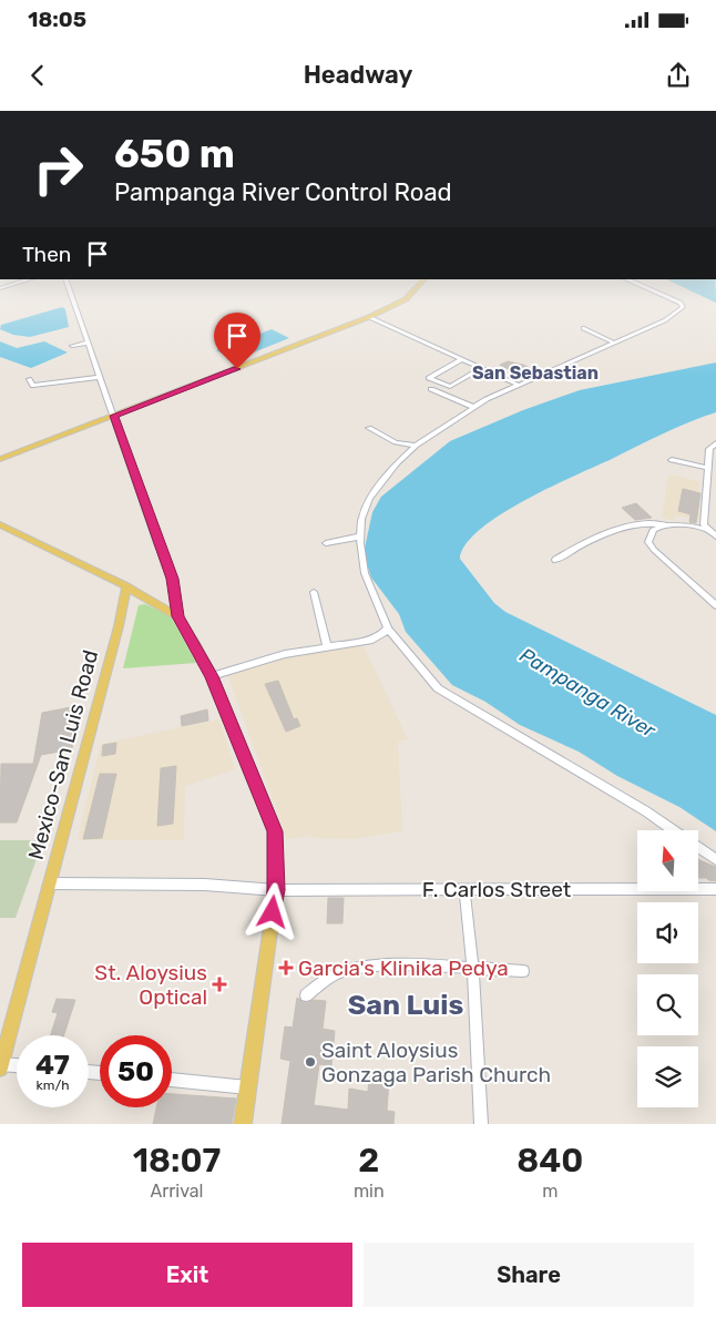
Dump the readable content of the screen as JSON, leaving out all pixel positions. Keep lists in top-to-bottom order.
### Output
{
  "streets": {
    "main road": ["Mexico-San Luis Road"],
    "street": ["F. Carlos Street"]
  },
  "crossings": [
    ["Mexico-San Luis Road", "F. Carlos Street"]
  ],
  "districts": ["San Sebastian", "San Luis"],
  "water": ["Pampanga River"],
  "places": {
    "health": ["Garcia's Klinika Pedya", "St. Aloysius Optical"],
    "other": ["Saint Aloysius Gonzaga Parish Church"]
  },
  "north": "top",
  "page": {
    "status": "18:05",
    "header": "Headway",
    "turn": ["650 m", "Pampanga River Control Road"],
    "then": "Then",
    "speed": "47 km/h",
    "limit": "50",
    "eta": [
      "18:07",
      "Arrival",
      "2",
      "min",
      "840",
      "m"
    ],
    "buttons": ["Exit", "Share"]
  }
}
